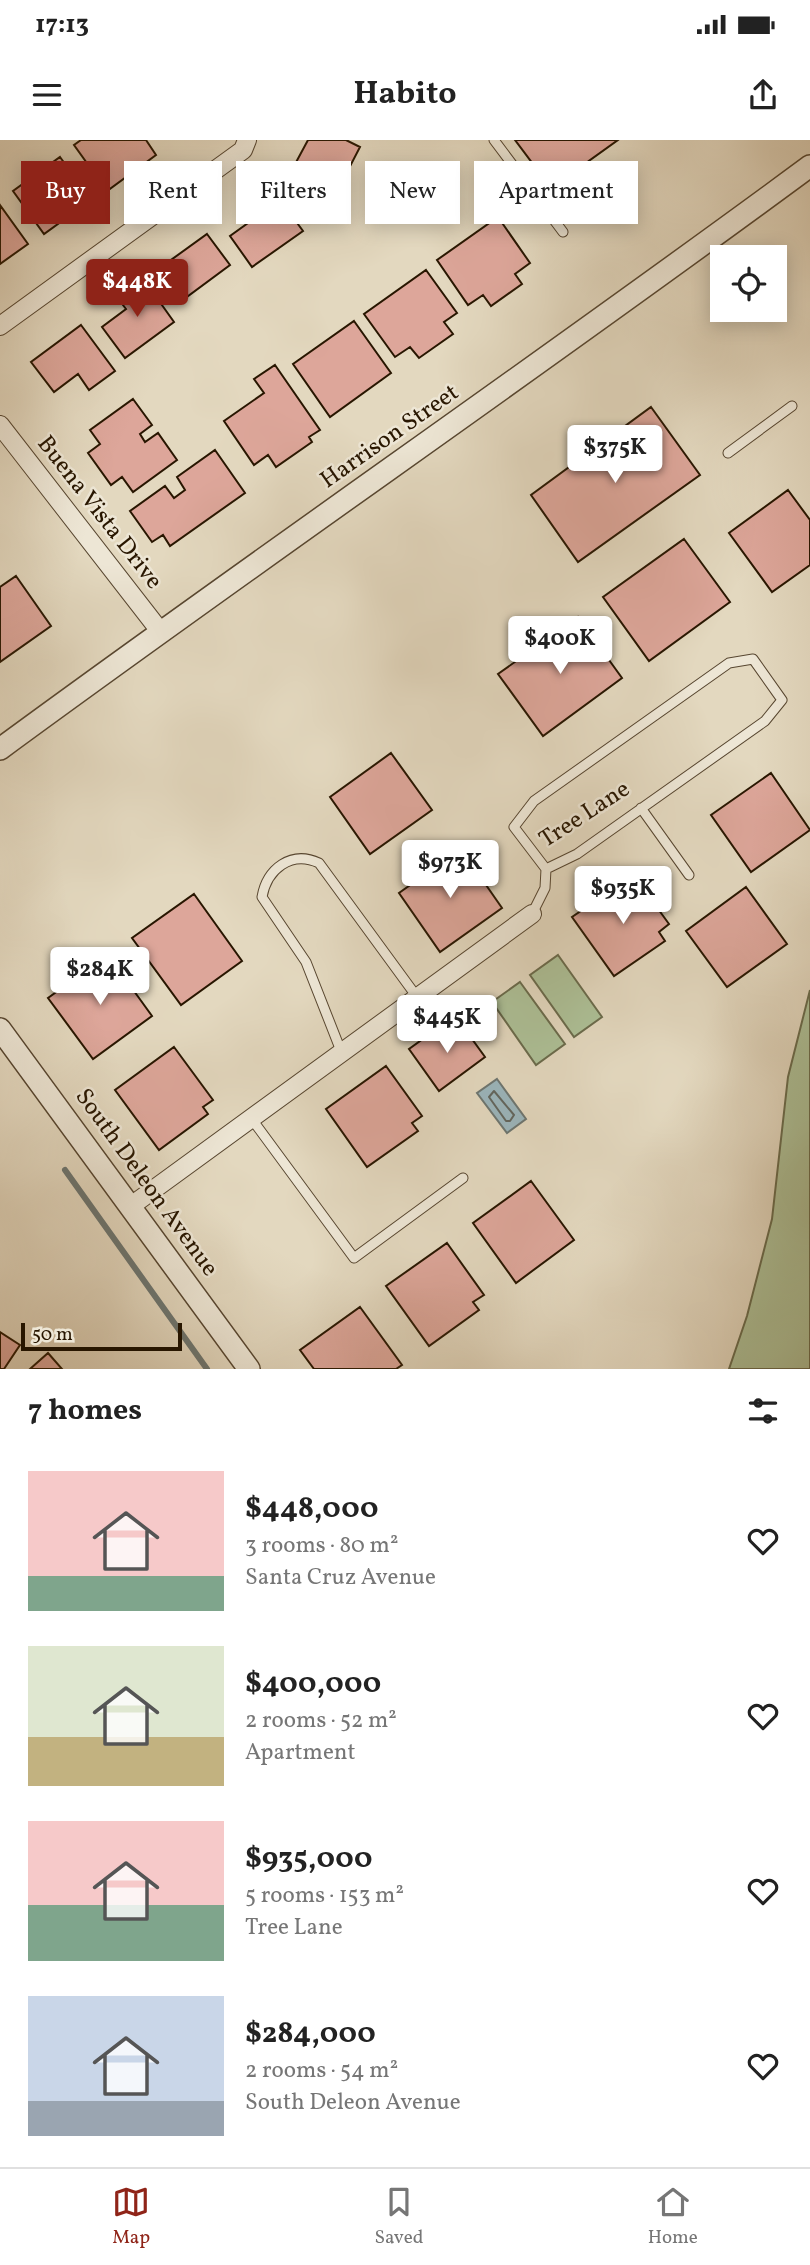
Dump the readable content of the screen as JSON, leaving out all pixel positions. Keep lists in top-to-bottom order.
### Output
{
  "streets": {
    "street": [
      "Harrison Street",
      "Buena Vista Drive",
      "Tree Lane",
      "South Deleon Avenue"
    ]
  },
  "crossings": [
    ["Harrison Street", "Buena Vista Drive"],
    ["Tree Lane", "South Deleon Avenue"]
  ],
  "scale_bar": "50 m",
  "page": {
    "status": "17:13",
    "header": "Habito",
    "chip": [
      "Buy",
      "Rent",
      "Filters",
      "New",
      "Apartment"
    ],
    "price": [
      "$448K",
      "$375K",
      "$400K",
      "$973K",
      "$935K",
      "$284K",
      "$445K"
    ],
    "scale": "50 m",
    "heading": "7 homes",
    "list": [
      {
        "name": "$448,000",
        "note": "3 rooms · 80 m² · Santa Cruz Avenue"
      },
      {
        "name": "$400,000",
        "note": "2 rooms · 52 m² · Apartment"
      },
      {
        "name": "$935,000",
        "note": "5 rooms · 153 m² · Tree Lane"
      },
      {
        "name": "$284,000",
        "note": "2 rooms · 54 m² · South Deleon Avenue"
      }
    ],
    "tabs": ["Map", "Saved", "Home"]
  }
}
